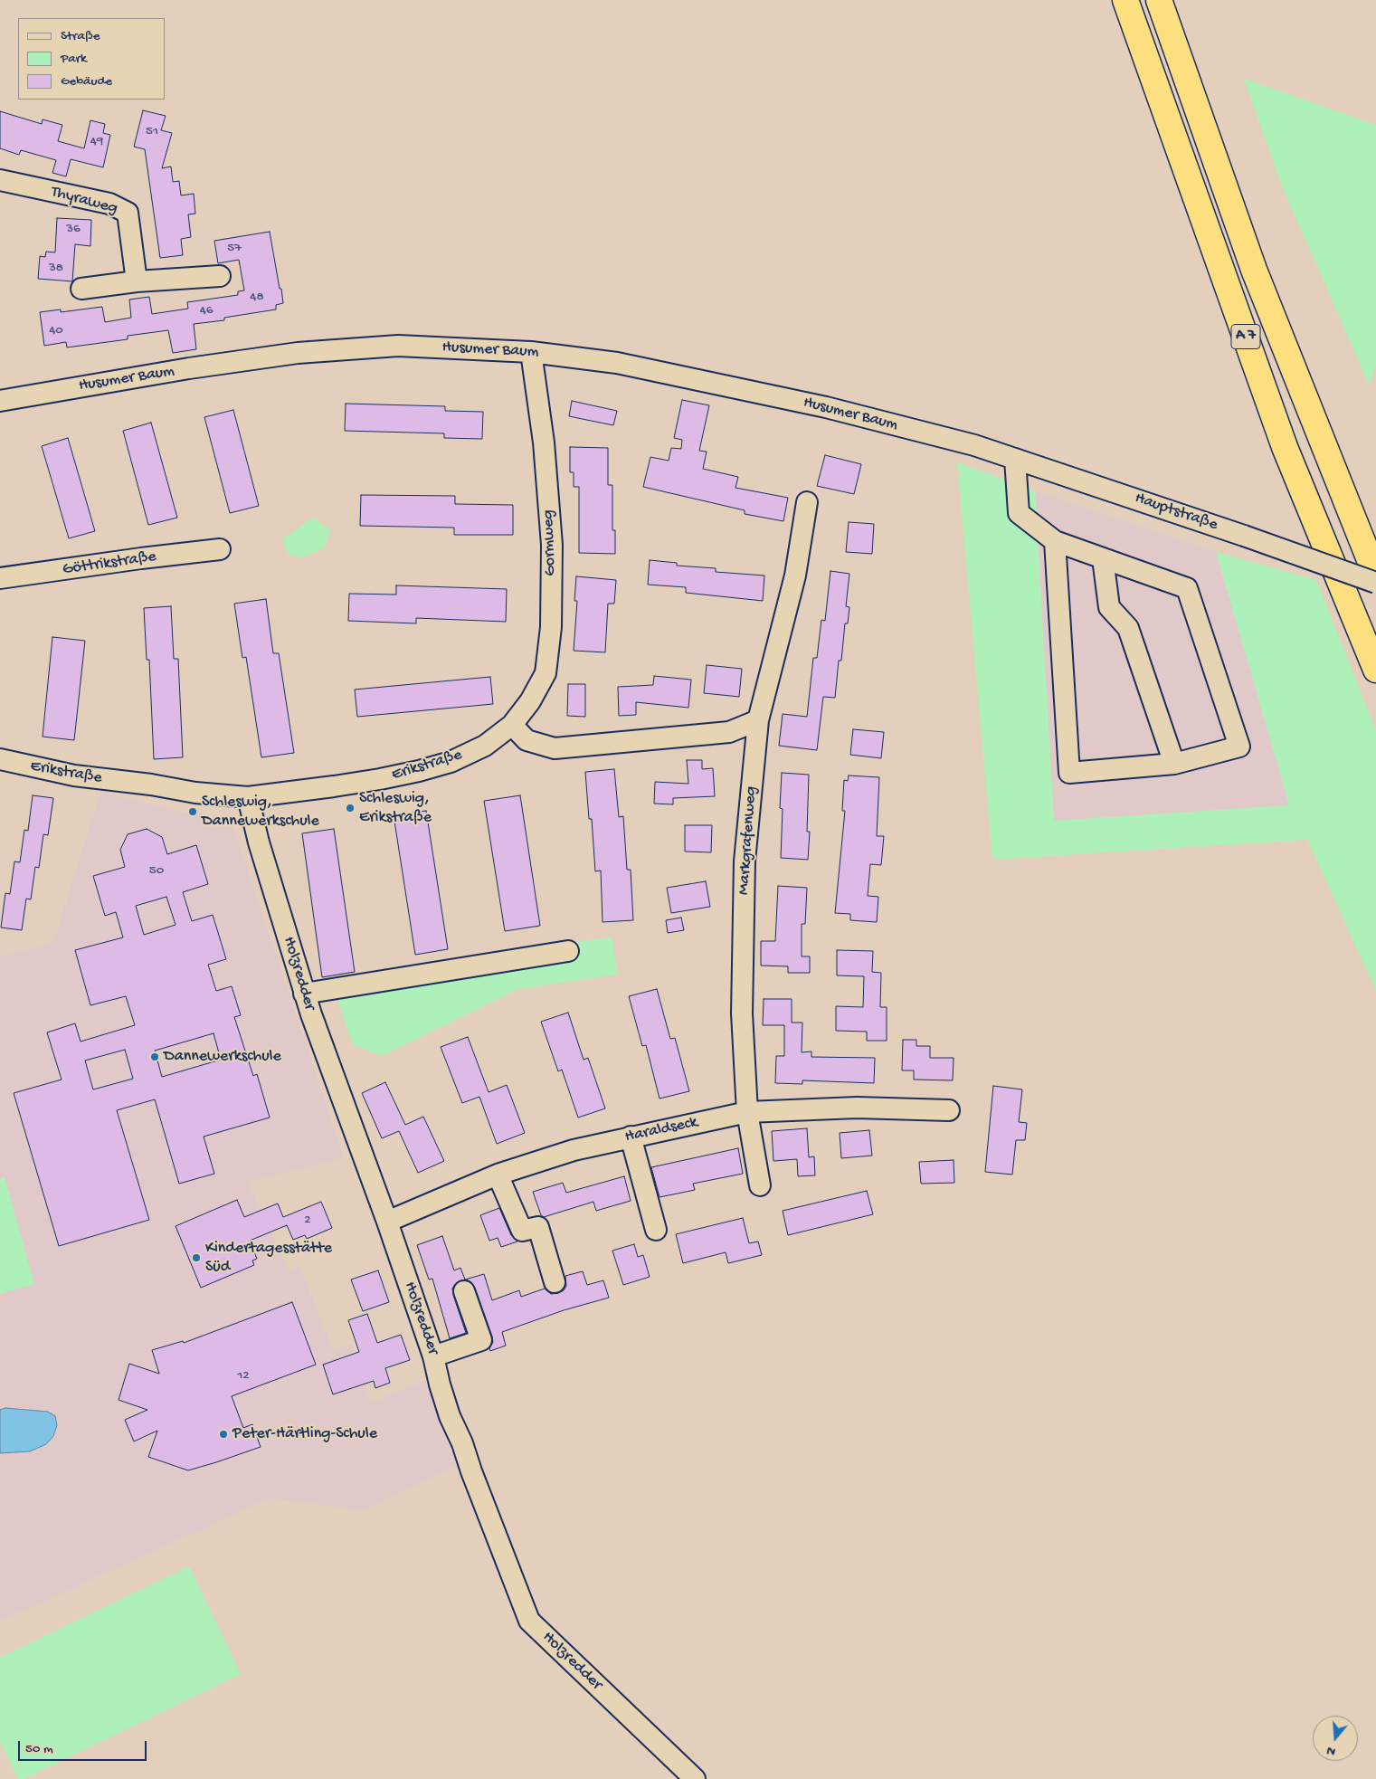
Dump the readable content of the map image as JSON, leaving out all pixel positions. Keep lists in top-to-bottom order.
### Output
{
  "streets": {
    "highway": ["A 7"],
    "street": [
      "Thyraweg",
      "Husumer Baum",
      "Hauptstraße",
      "Gormweg",
      "Göttrikstraße",
      "Erikstraße",
      "Markgrafenweg",
      "Holzredder",
      "Haraldseck"
    ]
  },
  "crossings": [
    ["Husumer Baum", "Hauptstraße"],
    ["Husumer Baum", "Gormweg"],
    ["Gormweg", "Erikstraße"],
    ["Erikstraße", "Holzredder"],
    ["Markgrafenweg", "Haraldseck"],
    ["Holzredder", "Haraldseck"]
  ],
  "places": [
    "Schleswig, Erikstraße",
    "Schleswig, Dannewerkschule",
    "Dannewerkschule",
    "Kindertagesstätte Süd",
    "Peter-Härtling-Schule"
  ],
  "house_numbers": [
    "51",
    "49",
    "36",
    "57",
    "38",
    "48",
    "46",
    "40",
    "50",
    "2",
    "12"
  ],
  "legend": ["Straße", "Park", "Gebäude"],
  "scale_bar": "50 m",
  "north": "bottom"
}
